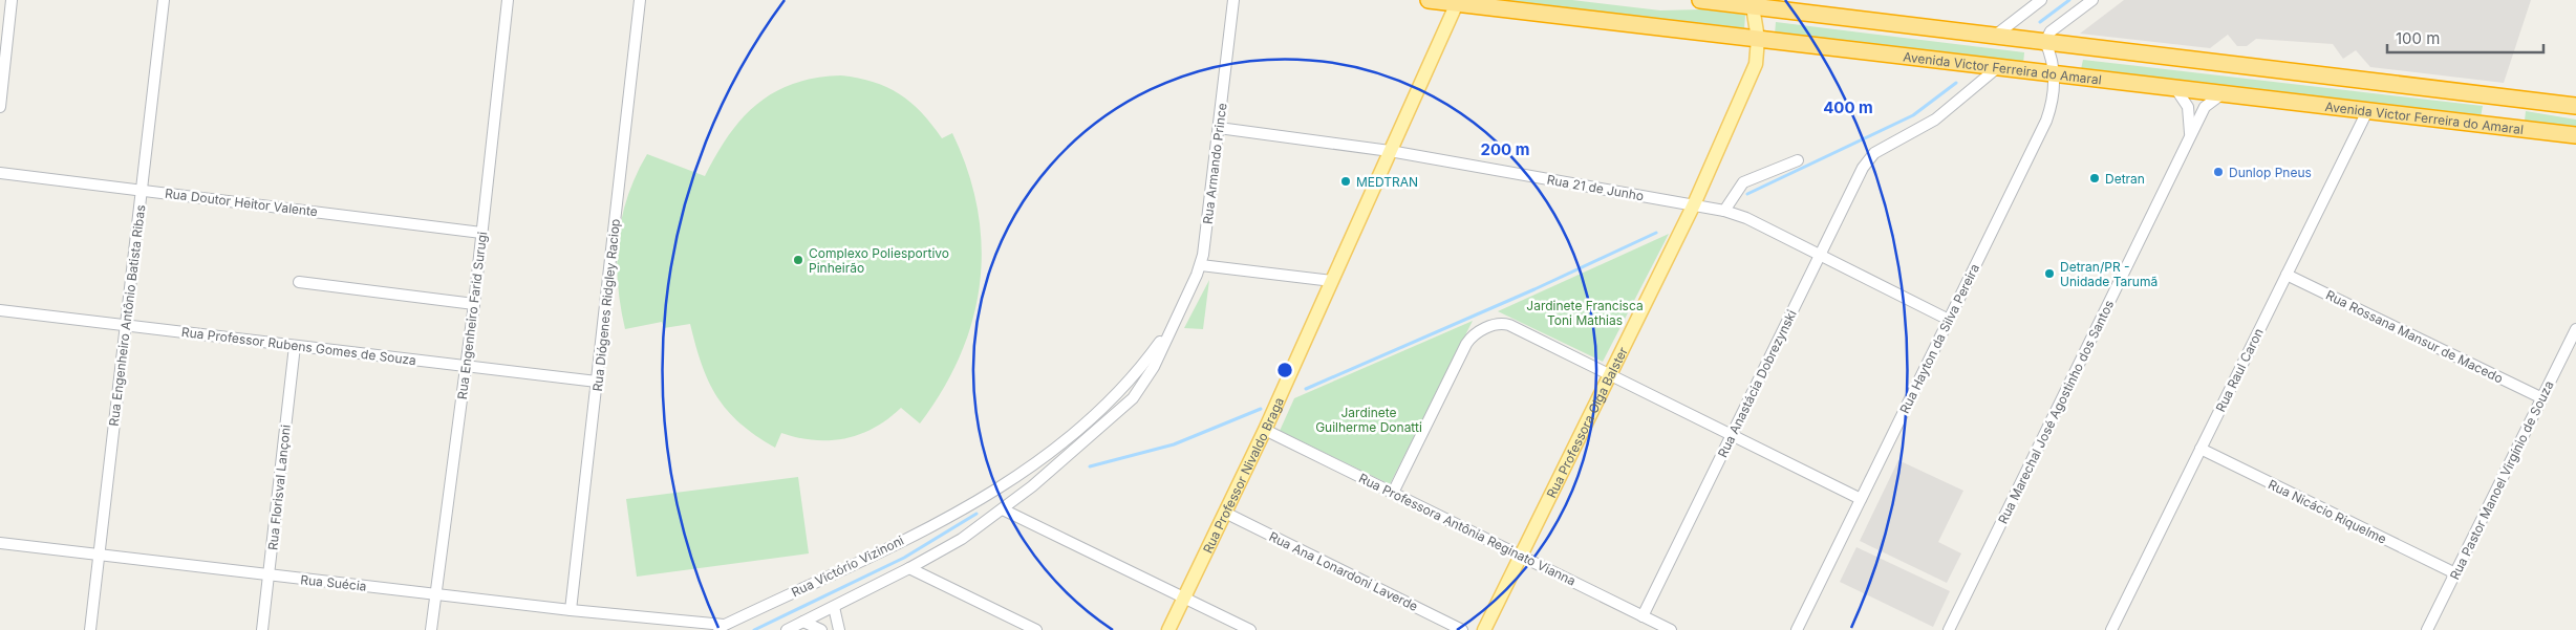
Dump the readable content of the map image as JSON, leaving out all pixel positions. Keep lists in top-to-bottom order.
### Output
{
  "streets": {
    "highway": ["Avenida Victor Ferreira do Amaral"],
    "main road": ["Rua Professora Olga Balster", "Rua Professor Nivaldo Braga"],
    "street": [
      "Rua Armando Prince",
      "Rua 21 de Junho",
      "Rua Doutor Heitor Valente",
      "Rua Diógenes Ridgley Raciop",
      "Rua Engenheiro Antônio Batista Ribas",
      "Rua Engenheiro Farid Surugi",
      "Rua Rossana Mansur de Macedo",
      "Rua Hayton da Silva Pereira",
      "Rua Professor Rubens Gomes de Souza",
      "Rua Raul Caron",
      "Rua Anastácia Dobrezynski",
      "Rua Marechal José Agostinho dos Santos",
      "Rua Pastor Manoel Virgínio de Souza",
      "Rua Florisval Lançoni",
      "Rua Nicácio Riquelme",
      "Rua Professora Antônia Reginato Vianna",
      "Rua Victório Vizinoni",
      "Rua Ana Lonardoni Laverde",
      "Rua Suécia"
    ]
  },
  "crossings": [
    ["Avenida Victor Ferreira do Amaral", "Rua Hayton da Silva Pereira"],
    ["Avenida Victor Ferreira do Amaral", "Rua Raul Caron"],
    ["Avenida Victor Ferreira do Amaral", "Rua Anastácia Dobrezynski"],
    ["Avenida Victor Ferreira do Amaral", "Rua Marechal José Agostinho dos Santos"],
    ["Avenida Victor Ferreira do Amaral", "Rua Professora Olga Balster"],
    ["Avenida Victor Ferreira do Amaral", "Rua Professor Nivaldo Braga"],
    ["Rua Armando Prince", "Rua 21 de Junho"],
    ["Rua Armando Prince", "Rua Victório Vizinoni"],
    ["Rua 21 de Junho", "Rua Hayton da Silva Pereira"],
    ["Rua 21 de Junho", "Rua Anastácia Dobrezynski"],
    ["Rua 21 de Junho", "Rua Professora Olga Balster"],
    ["Rua 21 de Junho", "Rua Professor Nivaldo Braga"],
    ["Rua Doutor Heitor Valente", "Rua Engenheiro Antônio Batista Ribas"],
    ["Rua Doutor Heitor Valente", "Rua Engenheiro Farid Surugi"],
    ["Rua Diógenes Ridgley Raciop", "Rua Professor Rubens Gomes de Souza"],
    ["Rua Diógenes Ridgley Raciop", "Rua Suécia"],
    ["Rua Engenheiro Antônio Batista Ribas", "Rua Professor Rubens Gomes de Souza"],
    ["Rua Engenheiro Antônio Batista Ribas", "Rua Suécia"],
    ["Rua Engenheiro Farid Surugi", "Rua Professor Rubens Gomes de Souza"],
    ["Rua Engenheiro Farid Surugi", "Rua Suécia"],
    ["Rua Rossana Mansur de Macedo", "Rua Raul Caron"],
    ["Rua Rossana Mansur de Macedo", "Rua Pastor Manoel Virgínio de Souza"],
    ["Rua Professor Rubens Gomes de Souza", "Rua Florisval Lançoni"],
    ["Rua Raul Caron", "Rua Nicácio Riquelme"],
    ["Rua Anastácia Dobrezynski", "Rua Professora Antônia Reginato Vianna"],
    ["Rua Professora Olga Balster", "Rua Professora Antônia Reginato Vianna"],
    ["Rua Professor Nivaldo Braga", "Rua Professora Antônia Reginato Vianna"],
    ["Rua Professor Nivaldo Braga", "Rua Ana Lonardoni Laverde"],
    ["Rua Pastor Manoel Virgínio de Souza", "Rua Nicácio Riquelme"],
    ["Rua Florisval Lançoni", "Rua Suécia"],
    ["Rua Victório Vizinoni", "Rua Suécia"]
  ],
  "parks": ["Jardinete Francisca Toni Mathias", "Jardinete Guilherme Donatti"],
  "places": [
    "Dunlop Pneus",
    "Detran",
    "MEDTRAN",
    "Complexo Poliesportivo Pinheirão",
    "Detran/PR - Unidade Tarumã"
  ],
  "scale_bar": "100 m",
  "rings": ["400 m", "200 m"]
}
